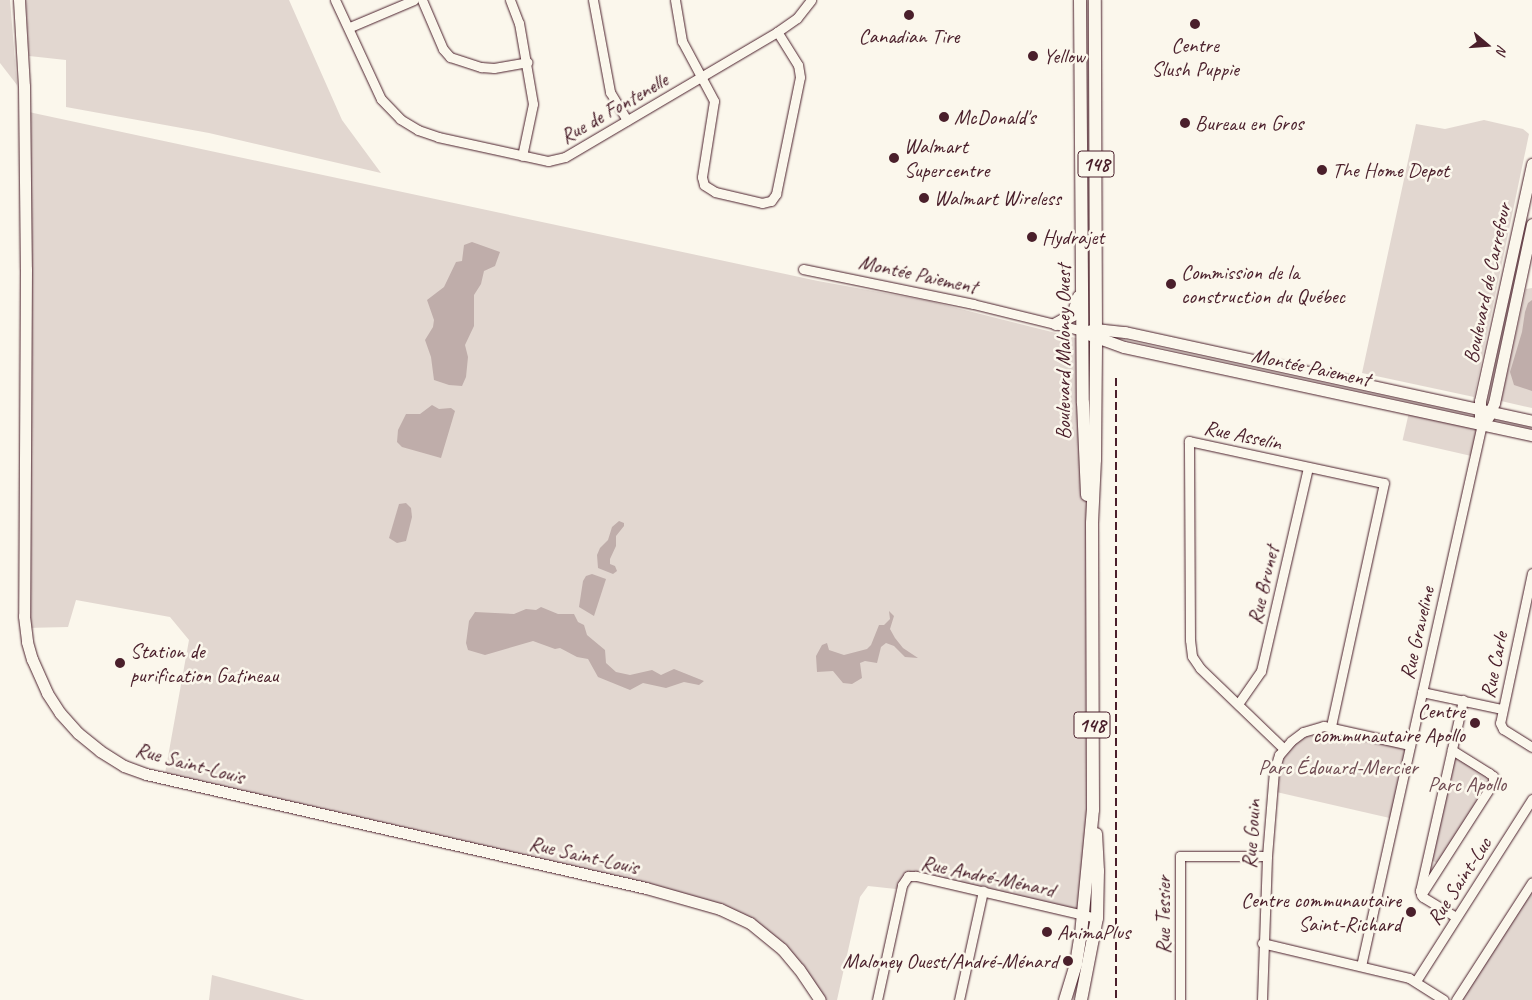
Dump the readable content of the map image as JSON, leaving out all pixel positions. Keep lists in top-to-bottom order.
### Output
{
  "streets": {
    "main road": ["148", "Boulevard Maloney Ouest"],
    "street": [
      "Rue de Fontenelle",
      "Montée Paiement",
      "Boulevard de Carrefour",
      "Rue Asselin",
      "Rue Brunet",
      "Rue Graveline",
      "Rue Carle",
      "Rue Saint-Louis",
      "Rue Gouin",
      "Rue André-Ménard",
      "Rue Saint-Luc",
      "Rue Tessier"
    ]
  },
  "crossings": [
    ["Montée Paiement", "Boulevard de Carrefour"],
    ["Montée Paiement", "Boulevard Maloney Ouest"],
    ["Montée Paiement", "Rue Graveline"],
    ["Boulevard Maloney Ouest", "Rue André-Ménard"],
    ["Rue Asselin", "Rue Brunet"],
    ["Rue Asselin", "Rue Gouin"],
    ["Rue Gouin", "Rue Tessier"]
  ],
  "parks": ["Parc Édouard-Mercier", "Parc Apollo"],
  "places": [
    "Canadian Tire",
    "Centre Slush Puppie",
    "Yellow",
    "McDonald's",
    "Bureau en Gros",
    "Walmart Supercentre",
    "The Home Depot",
    "Walmart Wireless",
    "Hydrajet",
    "Commission de la construction du Québec",
    "Station de purification Gatineau",
    "Centre communautaire Apollo",
    "Centre communautaire Saint-Richard",
    "AnimaPlus",
    "Maloney Ouest/André-Ménard"
  ],
  "north": "right"
}
